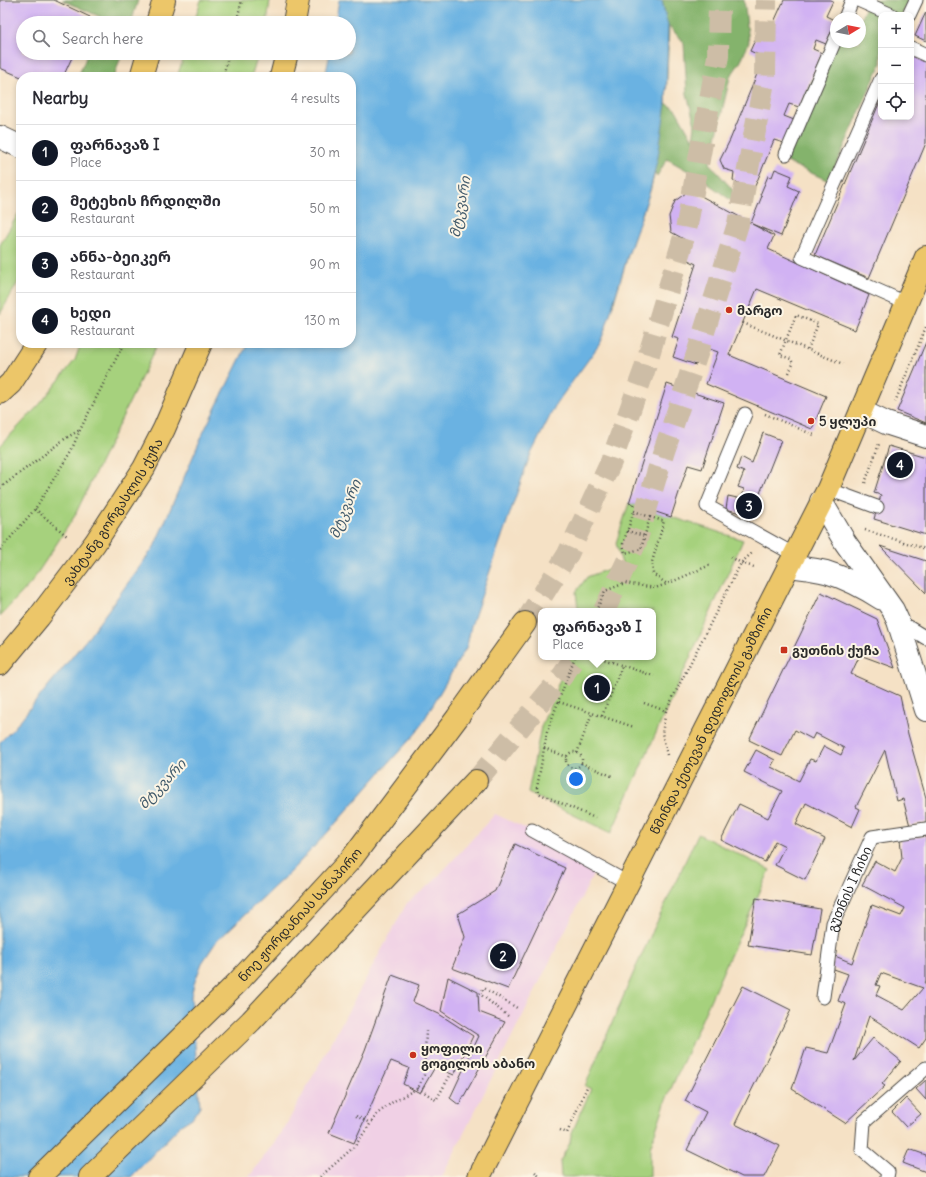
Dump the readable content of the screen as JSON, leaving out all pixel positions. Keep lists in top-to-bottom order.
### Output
{
  "streets": {
    "main road": ["ვახტანგ გორგასლის ქუჩა", "წმინდა ქეთევან დედოფლის გამზირი", "ნოე ჟორდანიას სანაპირო"],
    "lane": ["გუთნის I ჩიხი"]
  },
  "water": ["მტკვარი"],
  "places": {
    "other": ["მარგო", "5 ყლუპი", "ყოფილი გოგილოს აბანო"],
    "transit": ["გუთნის ქუჩა"]
  },
  "north": "right",
  "page": {
    "map_buttons": ["+", "−"],
    "search": "Search here",
    "heading": ["Nearby", "4 results"],
    "list": [
      {
        "mark": "1",
        "name": "ფარნავაზ I",
        "note": "Place",
        "value": "30 m"
      },
      {
        "mark": "2",
        "name": "მეტეხის ჩრდილში",
        "note": "Restaurant",
        "value": "50 m"
      },
      {
        "mark": "3",
        "name": "ანნა-ბეიკერ",
        "note": "Restaurant",
        "value": "90 m"
      },
      {
        "mark": "4",
        "name": "ხედი",
        "note": "Restaurant",
        "value": "130 m"
      }
    ],
    "pins": [
      "4",
      "3",
      "1",
      "2"
    ],
    "popup": ["ფარნავაზ I", "Place"]
  }
}
